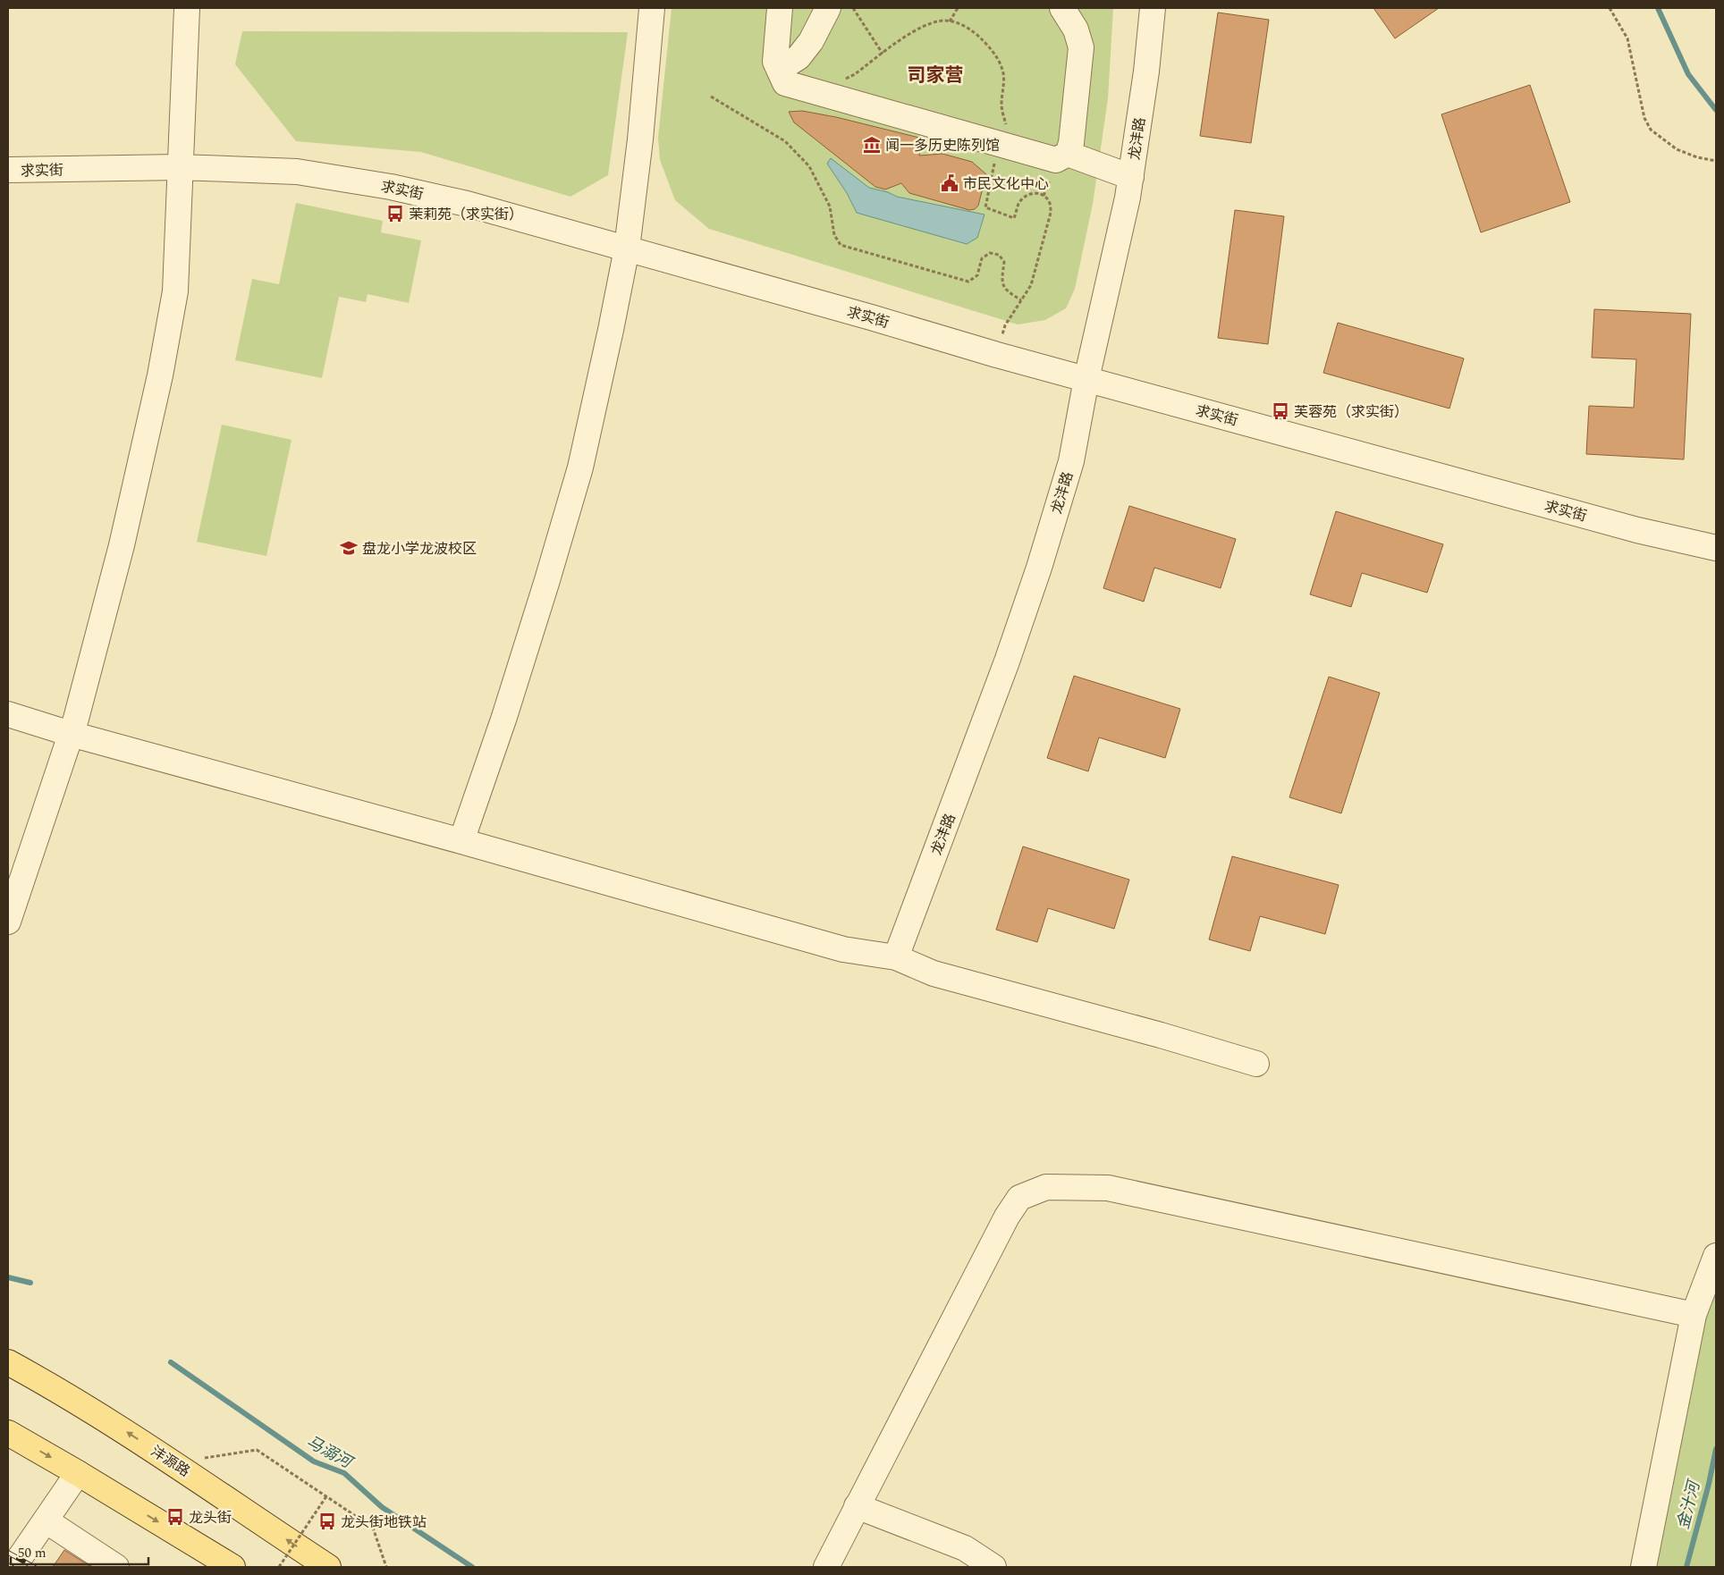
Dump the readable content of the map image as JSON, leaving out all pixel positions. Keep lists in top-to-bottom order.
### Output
{
  "streets": {
    "main road": ["沣源路"],
    "street": ["龙沣路", "求实街"]
  },
  "crossings": [
    ["龙沣路", "求实街"]
  ],
  "districts": ["司家营"],
  "water": ["马溺河", "金汁河"],
  "places": {
    "museum": ["闻一多历史陈列馆"],
    "public building": ["市民文化中心"],
    "bus stop": [
      "茉莉苑（求实街）",
      "芙蓉苑（求实街）",
      "龙头街",
      "龙头街地铁站"
    ],
    "school or university": ["盘龙小学龙波校区"]
  },
  "scale_bar": "50 m"
}
